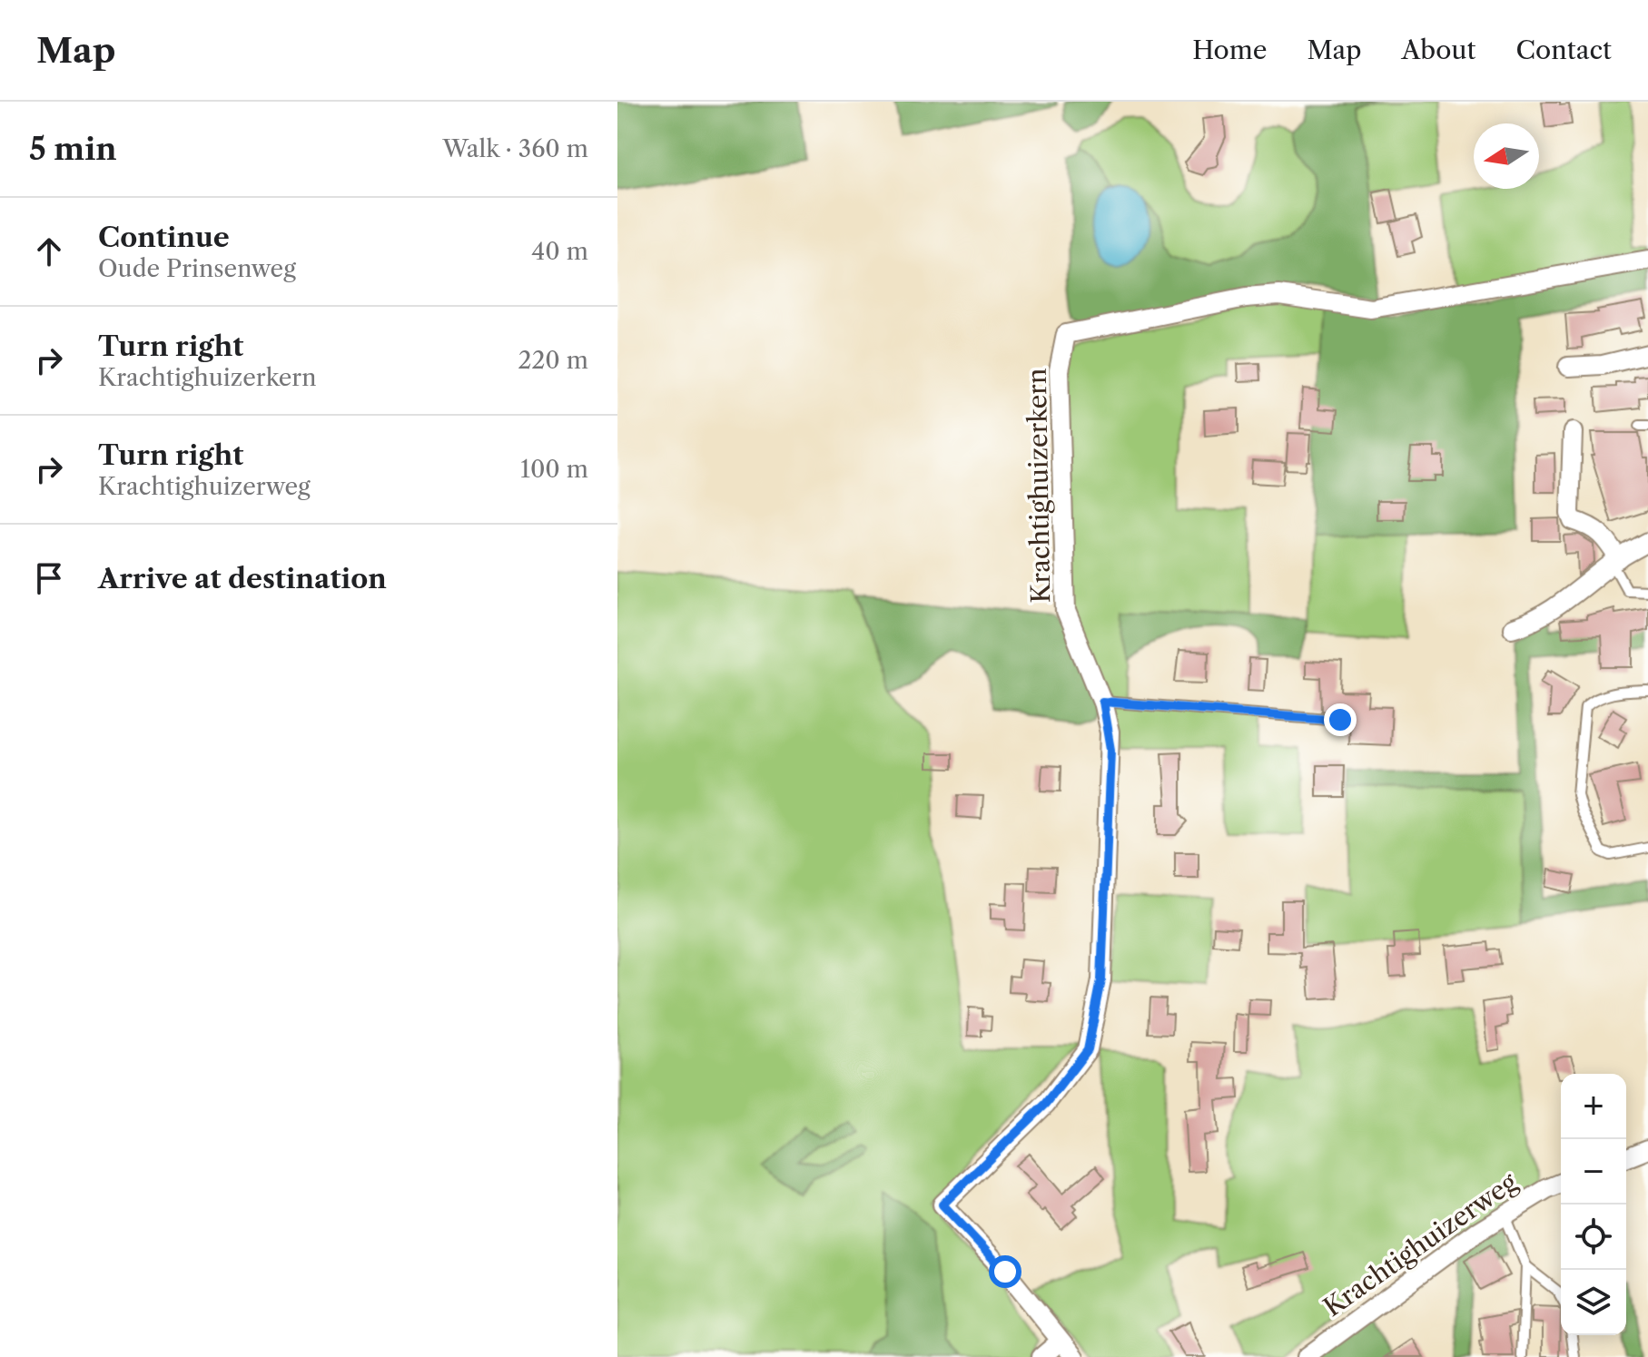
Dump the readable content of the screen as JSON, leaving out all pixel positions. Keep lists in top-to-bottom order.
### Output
{
  "streets": {
    "street": ["Krachtighuizerkern", "Krachtighuizerweg"]
  },
  "north": "left",
  "page": {
    "header": "Map",
    "nav": [
      "Home",
      "Map",
      "About",
      "Contact"
    ],
    "heading": ["5 min", "Walk · 360 m"],
    "list": [
      ["Continue", "Oude Prinsenweg", "40 m"],
      ["Turn right", "Krachtighuizerkern", "220 m"],
      ["Turn right", "Krachtighuizerweg", "100 m"],
      "Arrive at destination"
    ],
    "map_buttons": ["+", "−"]
  }
}
